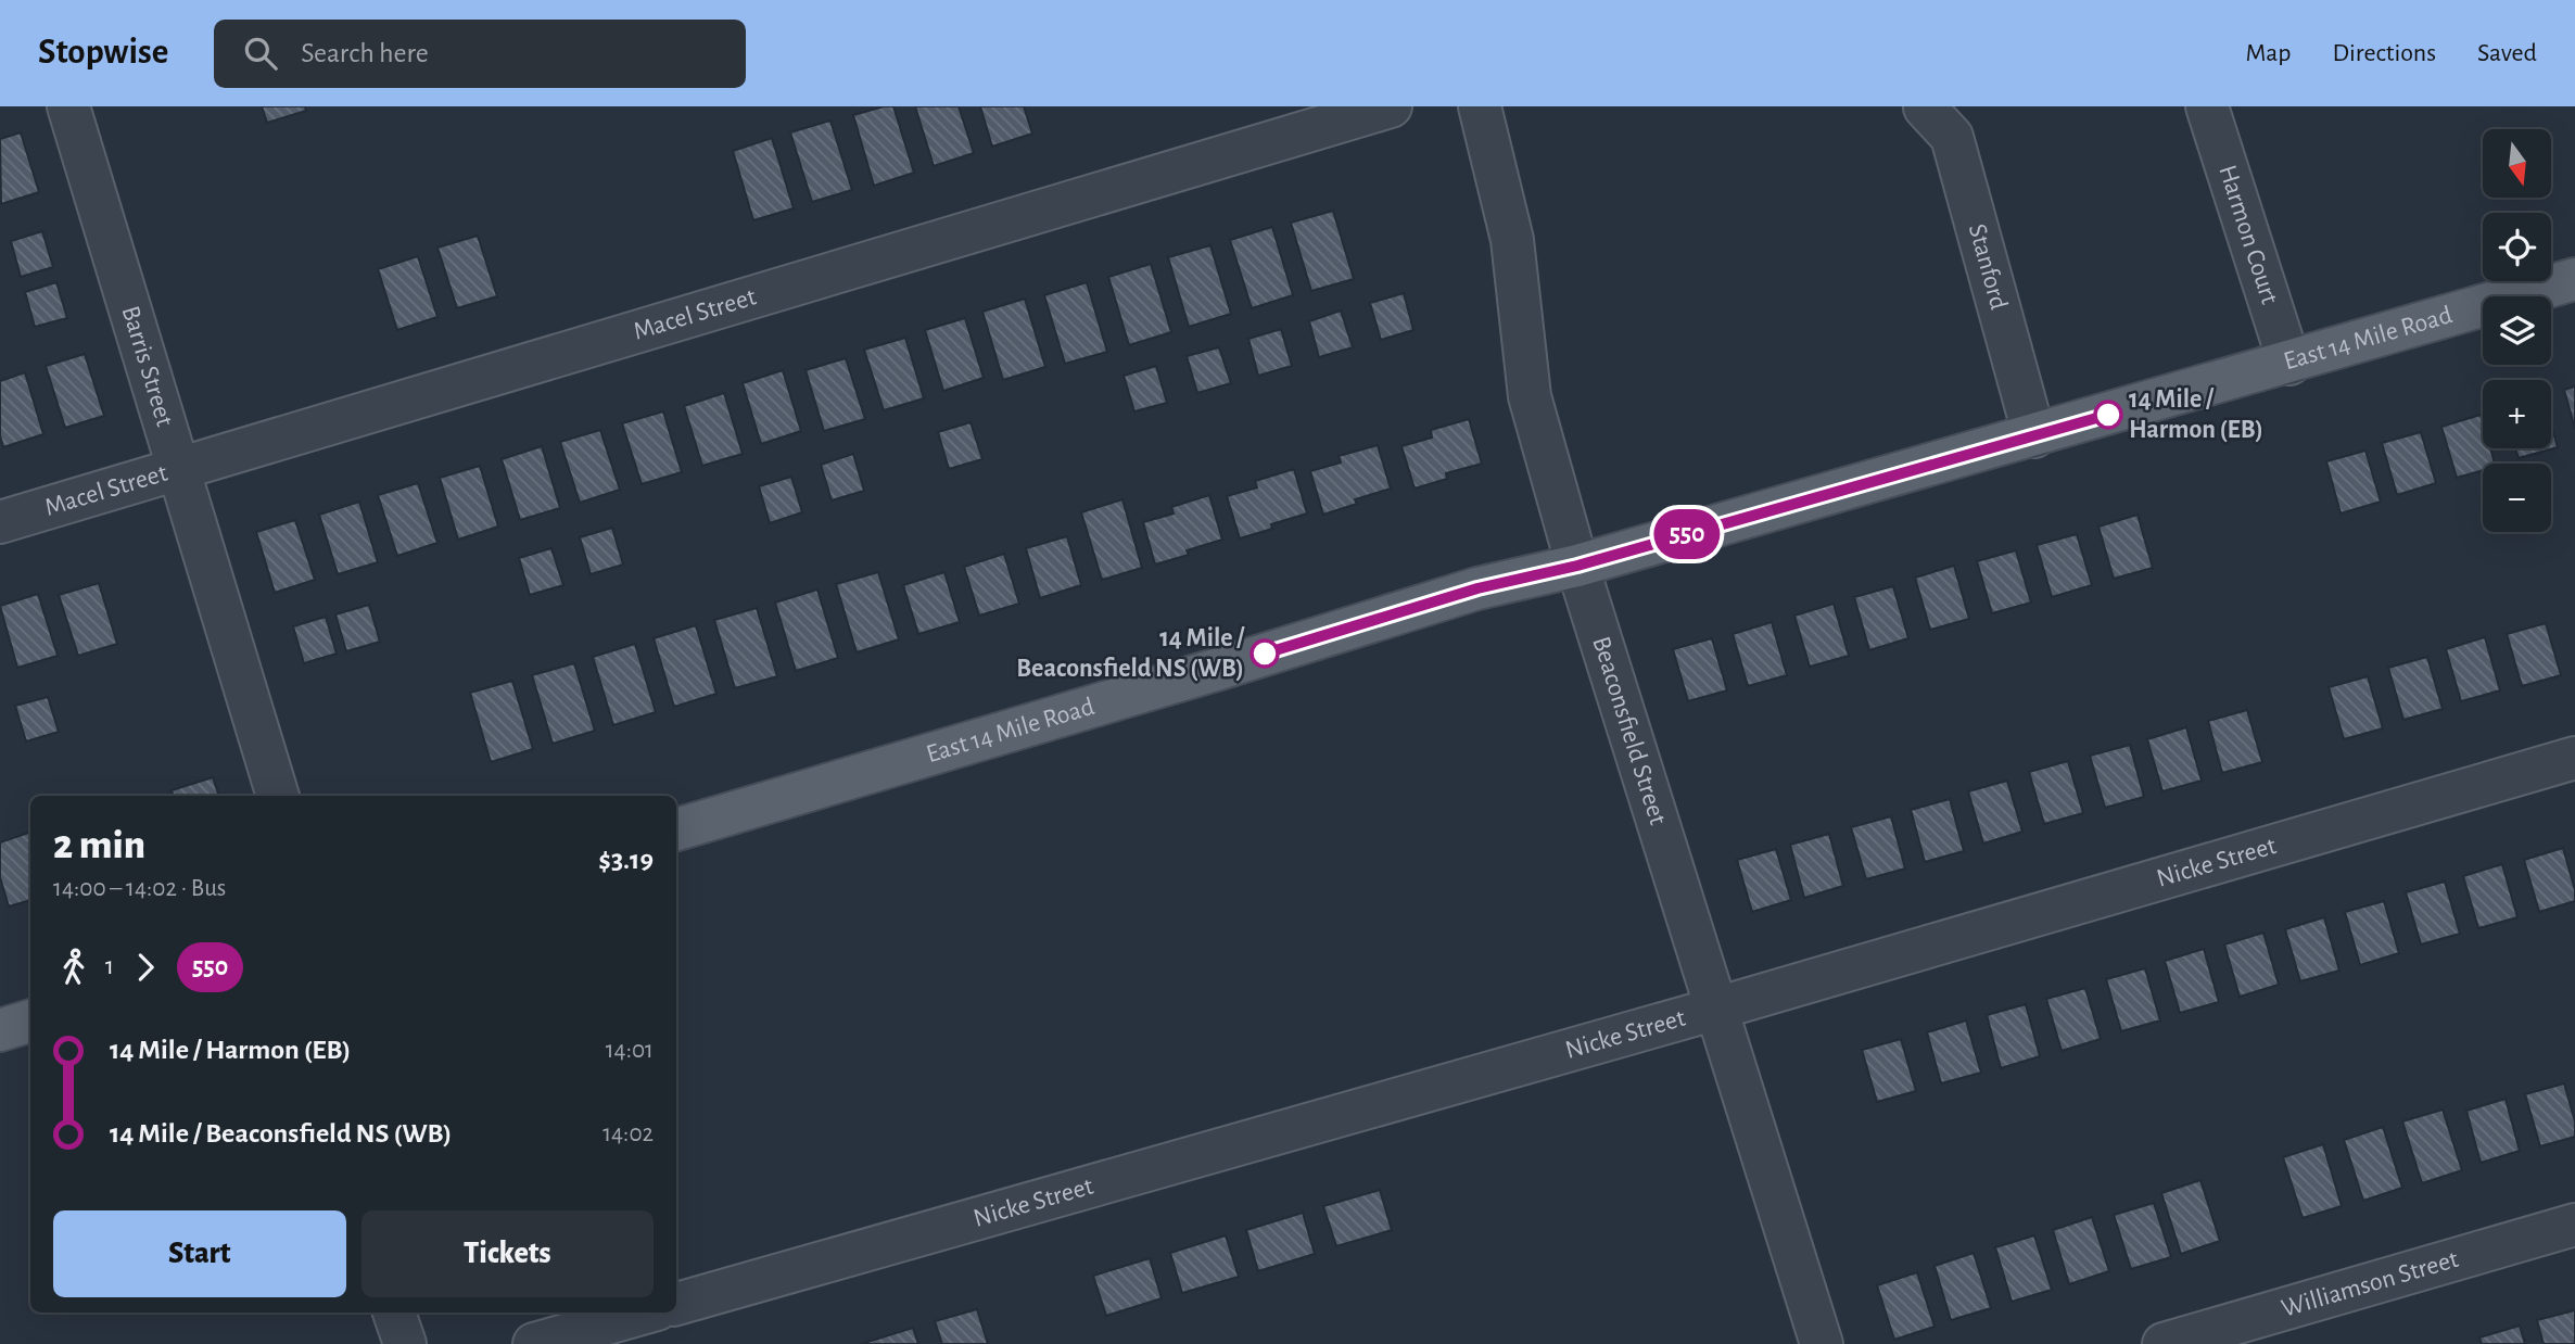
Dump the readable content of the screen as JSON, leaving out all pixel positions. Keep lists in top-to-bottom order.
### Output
{
  "streets": {
    "main road": ["East 14 Mile Road"],
    "street": [
      "Harmon Court",
      "Stanford",
      "Macel Street",
      "Barris Street",
      "Beaconsfield Street",
      "Nicke Street",
      "Williamson Street"
    ]
  },
  "crossings": [
    ["Harmon Court", "East 14 Mile Road"],
    ["Stanford", "East 14 Mile Road"],
    ["Macel Street", "Barris Street"],
    ["East 14 Mile Road", "Beaconsfield Street"],
    ["Beaconsfield Street", "Nicke Street"]
  ],
  "places": ["14 Mile / Harmon (EB)", "14 Mile / Beaconsfield NS (WB)"],
  "lines": ["bus line 550"],
  "north": "bottom",
  "page": {
    "header": "Stopwise",
    "search": "Search here",
    "nav": ["Map", "Directions", "Saved"],
    "on_map": "550",
    "map_buttons": ["+", "−"],
    "heading": ["2 min", "14:00 – 14:02 · Bus", "$3.19"],
    "legs": ["1", "550"],
    "list": [
      {
        "name": "14 Mile / Harmon (EB)",
        "value": "14:01"
      },
      {
        "name": "14 Mile / Beaconsfield NS (WB)",
        "value": "14:02"
      }
    ],
    "buttons": ["Start", "Tickets"]
  }
}
